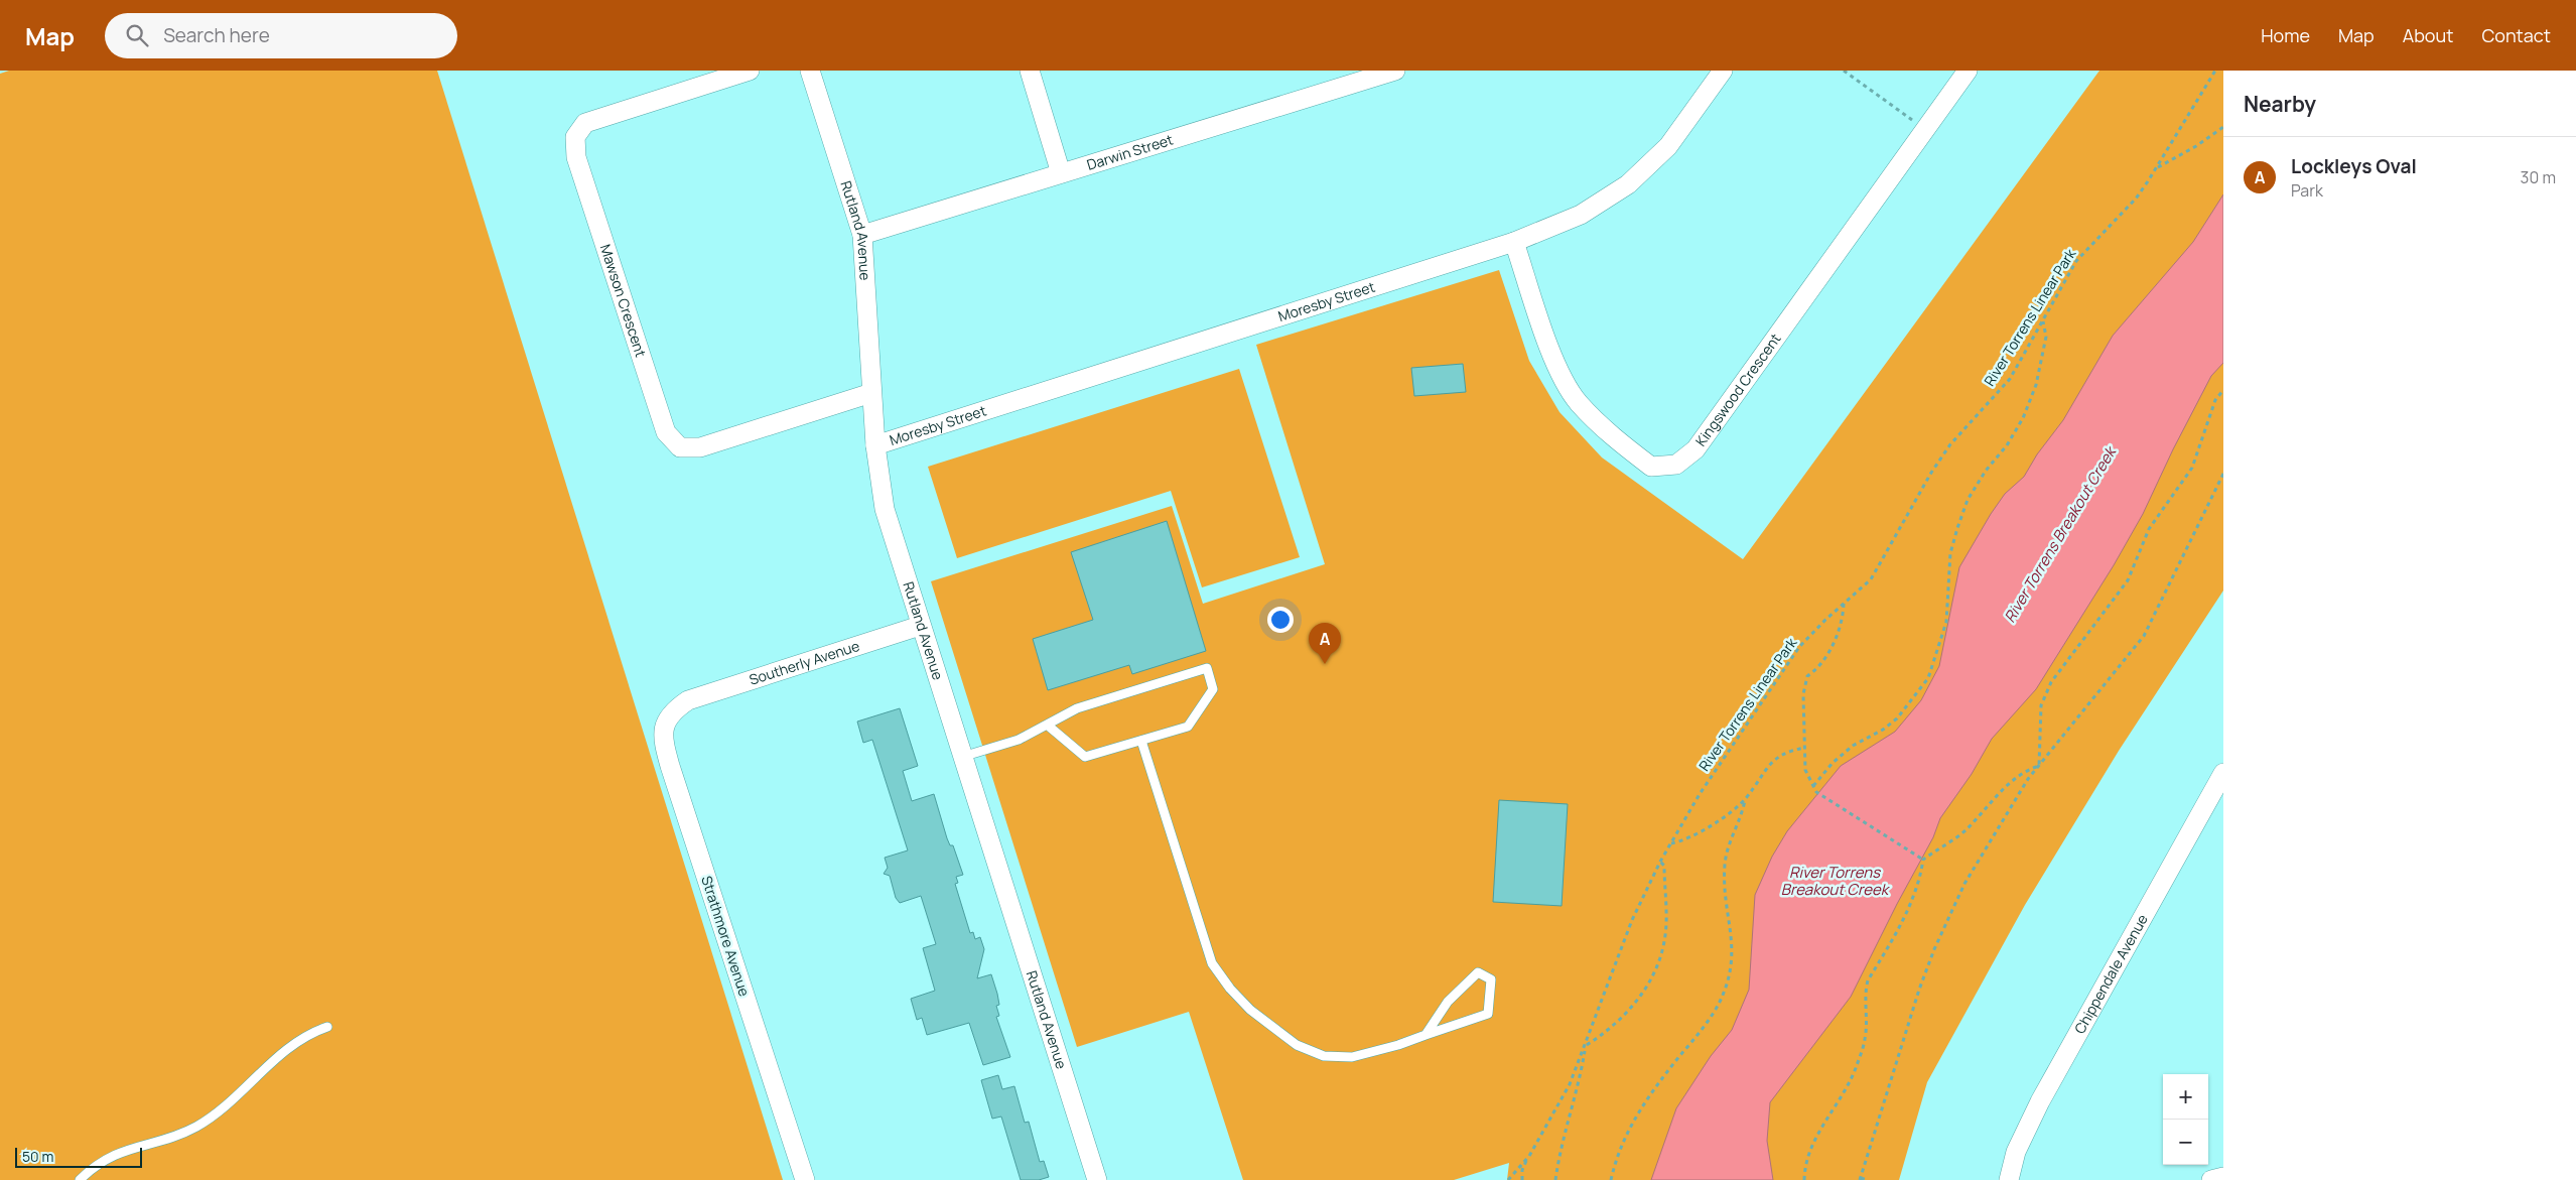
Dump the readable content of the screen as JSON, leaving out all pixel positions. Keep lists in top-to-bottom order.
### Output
{
  "streets": {
    "street": [
      "Darwin Street",
      "Rutland Avenue",
      "Mawson Crescent",
      "Moresby Street",
      "Kingswood Crescent",
      "Southerly Avenue",
      "Strathmore Avenue",
      "Chippendale Avenue"
    ],
    "path": ["River Torrens Linear Park"]
  },
  "crossings": [
    ["Darwin Street", "Rutland Avenue"],
    ["Rutland Avenue", "Mawson Crescent"],
    ["Rutland Avenue", "Moresby Street"],
    ["Rutland Avenue", "Southerly Avenue"],
    ["Moresby Street", "Kingswood Crescent"],
    ["Southerly Avenue", "Strathmore Avenue"]
  ],
  "water": ["River Torrens Breakout Creek"],
  "scale_bar": "50 m",
  "page": {
    "header": "Map",
    "search": "Search here",
    "nav": [
      "Home",
      "Map",
      "About",
      "Contact"
    ],
    "heading": "Nearby",
    "list": [
      {
        "mark": "A",
        "name": "Lockleys Oval",
        "note": "Park",
        "value": "30 m"
      }
    ],
    "pins": "A",
    "map_buttons": ["+", "−"],
    "scale": "50 m"
  }
}
